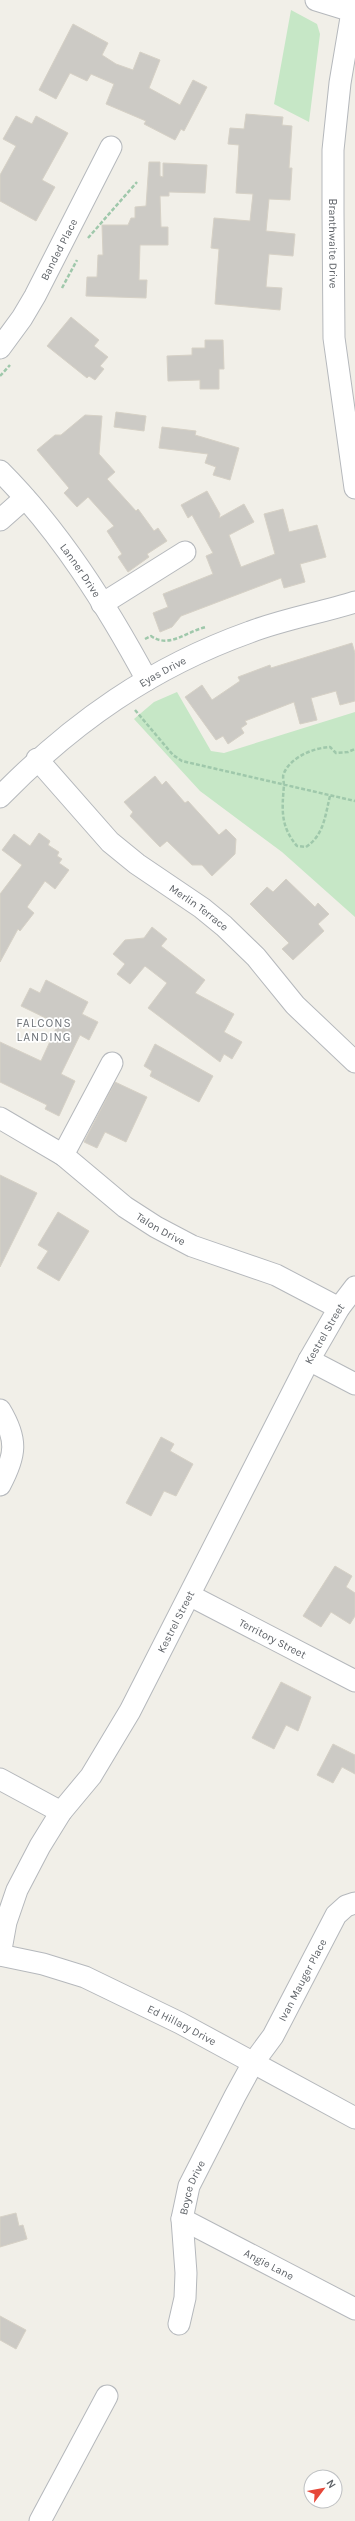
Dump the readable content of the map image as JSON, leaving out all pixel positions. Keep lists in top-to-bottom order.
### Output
{
  "streets": {
    "street": [
      "Branthwaite Drive",
      "Banded Place",
      "Lanner Drive",
      "Eyas Drive",
      "Merlin Terrace",
      "Talon Drive",
      "Kestrel Street",
      "Territory Street",
      "Ivan Mauger Place",
      "Ed Hillary Drive",
      "Boyce Drive",
      "Angie Lane"
    ]
  },
  "crossings": [
    ["Lanner Drive", "Eyas Drive"],
    ["Eyas Drive", "Merlin Terrace"],
    ["Talon Drive", "Kestrel Street"],
    ["Kestrel Street", "Territory Street"],
    ["Kestrel Street", "Ed Hillary Drive"],
    ["Ivan Mauger Place", "Ed Hillary Drive"],
    ["Ivan Mauger Place", "Boyce Drive"],
    ["Ed Hillary Drive", "Boyce Drive"],
    ["Boyce Drive", "Angie Lane"]
  ],
  "districts": ["FALCONS LANDING"],
  "north": "top right"
}
